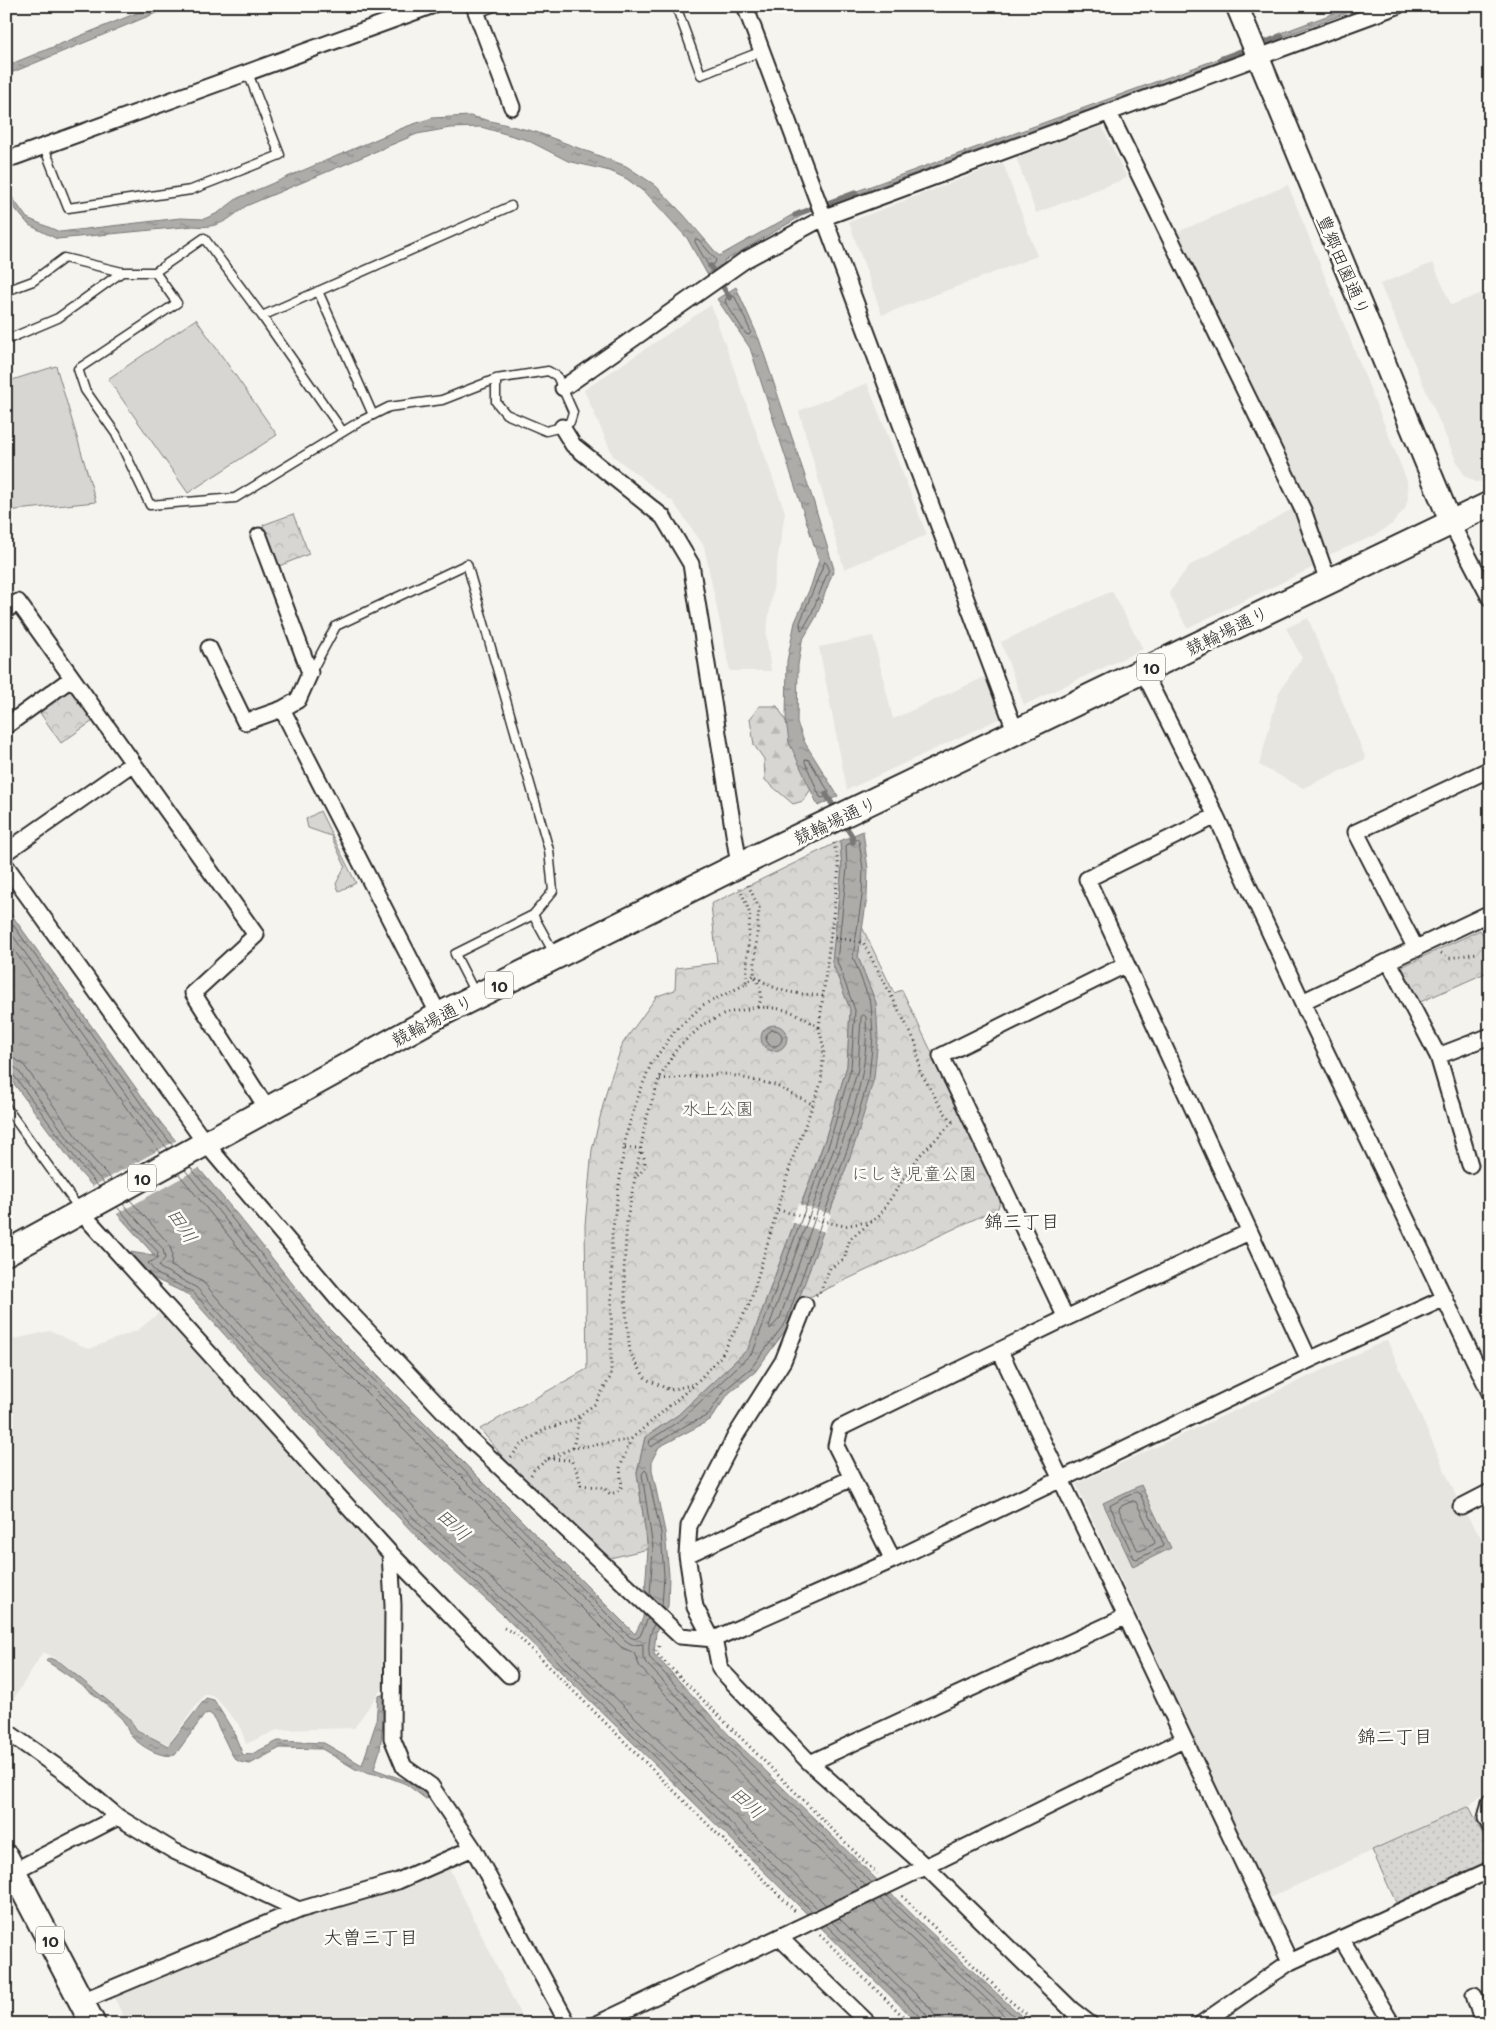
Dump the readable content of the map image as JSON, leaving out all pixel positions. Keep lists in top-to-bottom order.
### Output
{
  "streets": {
    "main road": ["競輪場通り", "10"],
    "street": ["豊郷田園通り"]
  },
  "crossings": [
    ["豊郷田園通り", "競輪場通り"],
    ["競輪場通り", "10"]
  ],
  "districts": ["錦三丁目", "錦二丁目", "大曽三丁目"],
  "water": ["田川"],
  "parks": ["水上公園", "にしき児童公園"]
}
